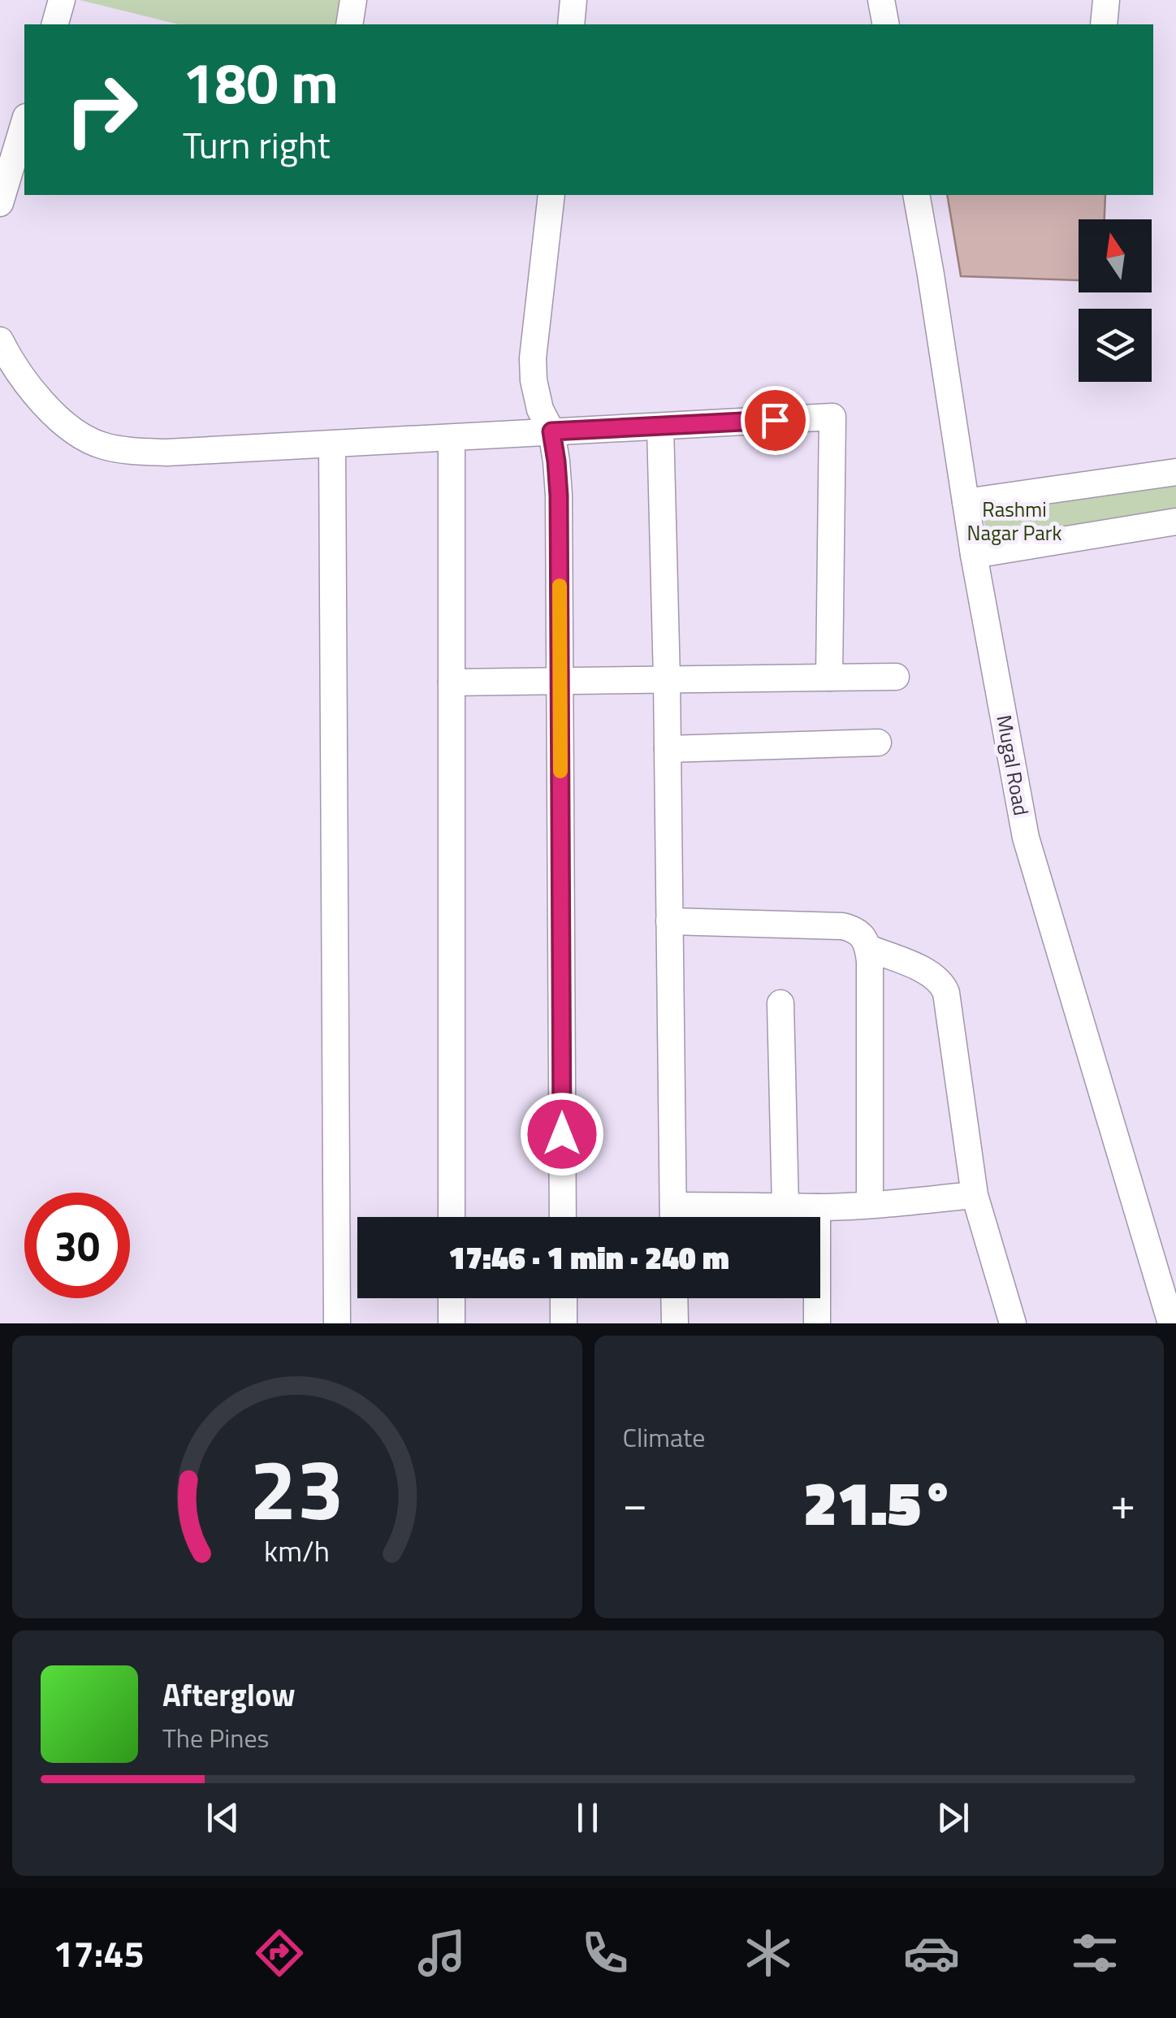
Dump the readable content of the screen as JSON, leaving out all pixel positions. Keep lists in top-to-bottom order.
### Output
{
  "streets": {
    "street": ["Mugal Road"]
  },
  "parks": ["Rashmi Nagar Park"],
  "north": "top",
  "page": {
    "turn": ["180 m", "Turn right"],
    "limit": "30",
    "trip": "17:46 · 1 min · 240 m",
    "tile": "Climate",
    "heat": ["−", "21.5°", "+"],
    "song": ["Afterglow", "The Pines"],
    "tabs": "17:45",
    "gauge": ["23", "km/h"]
  }
}
